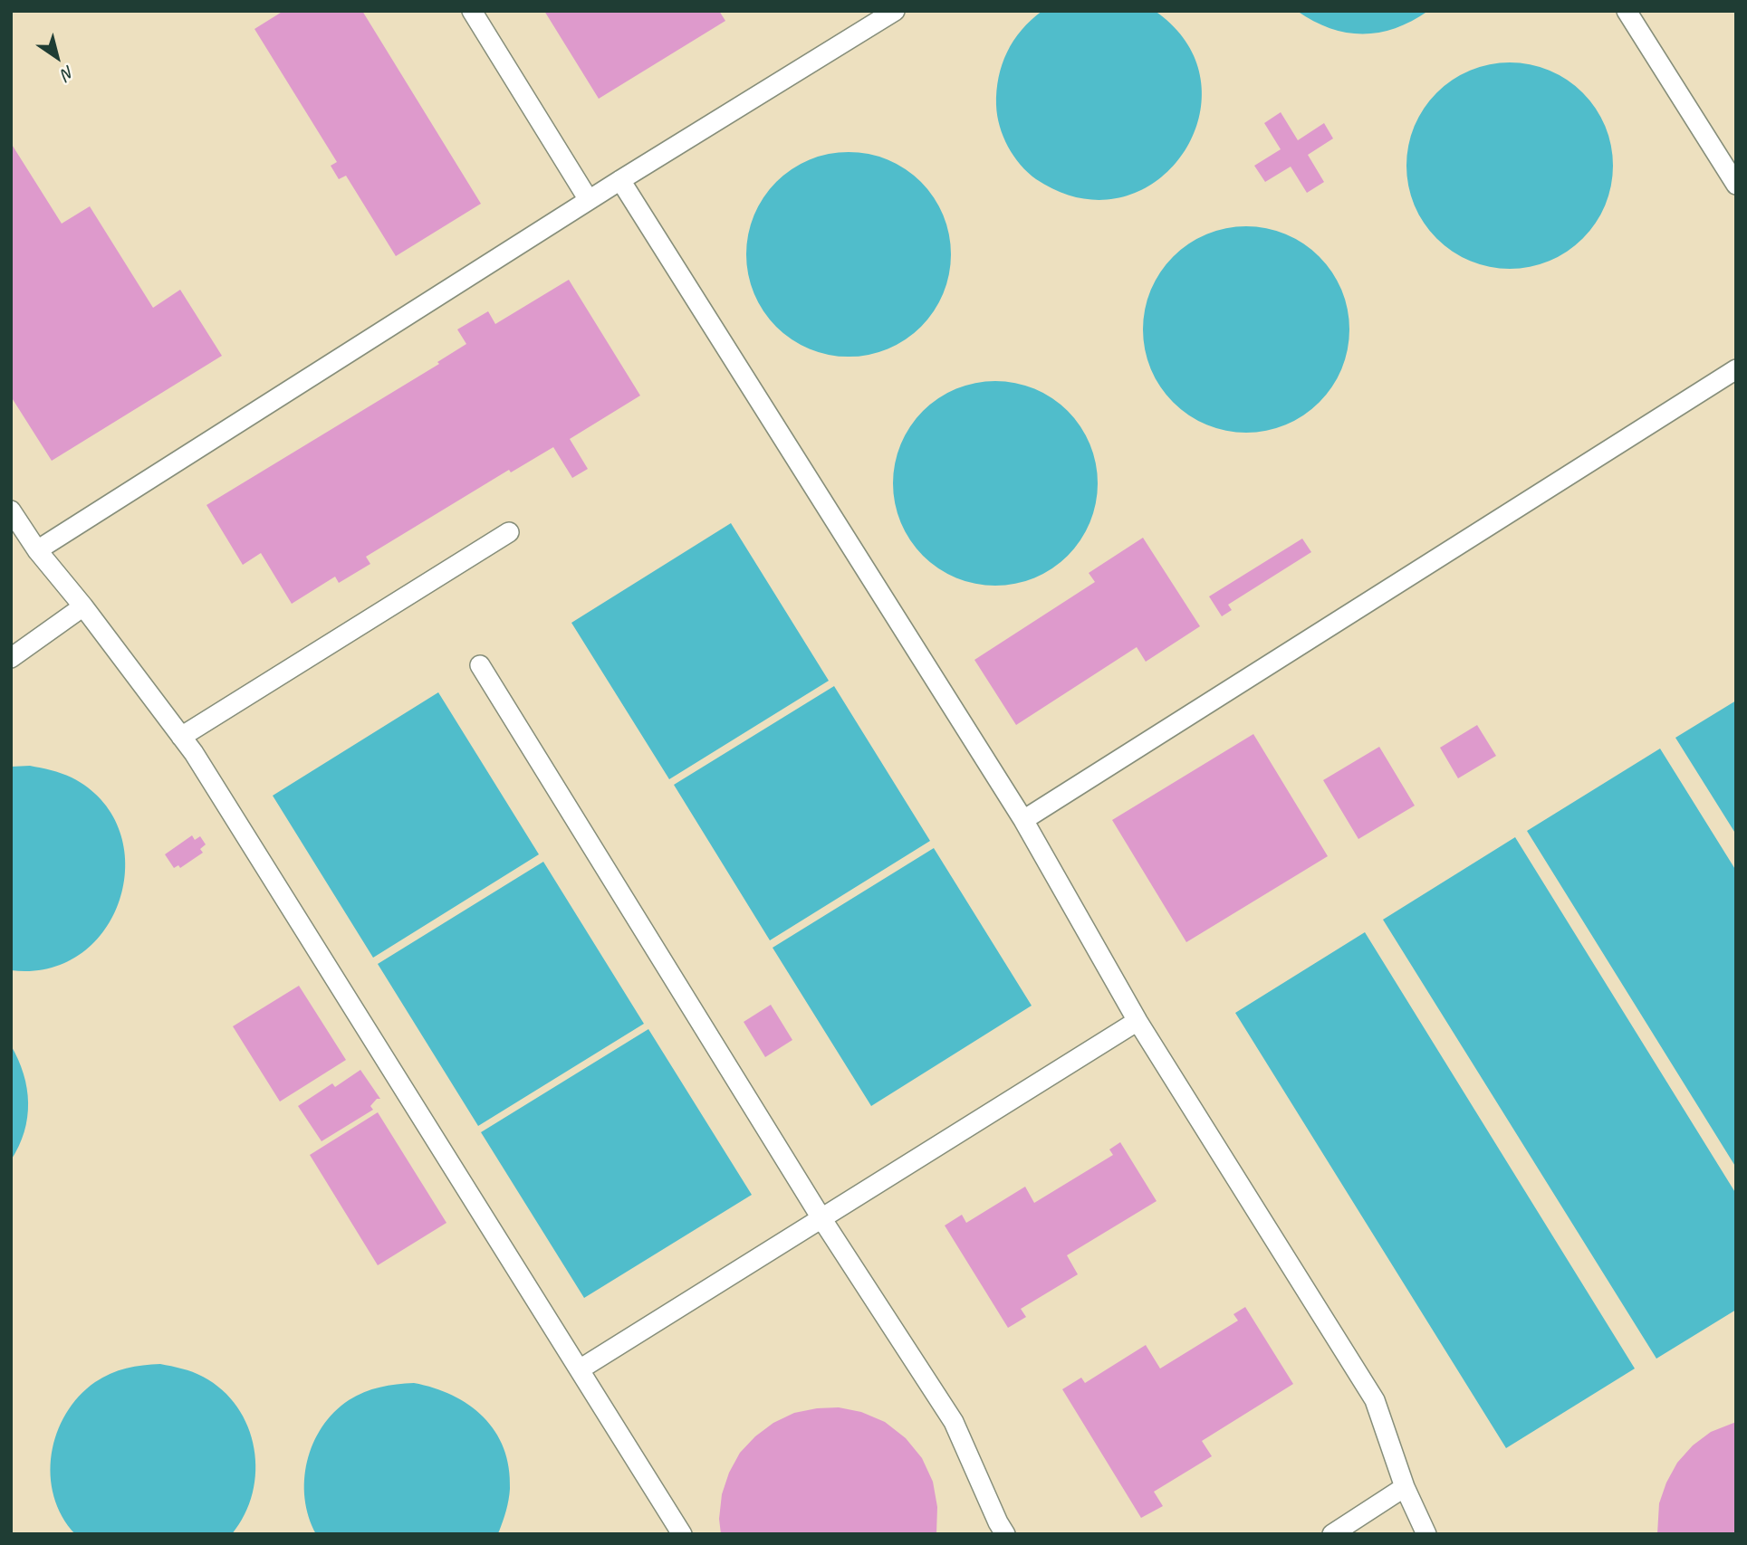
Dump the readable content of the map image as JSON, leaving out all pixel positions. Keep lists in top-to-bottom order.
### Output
{
  "north": "bottom right"
}
